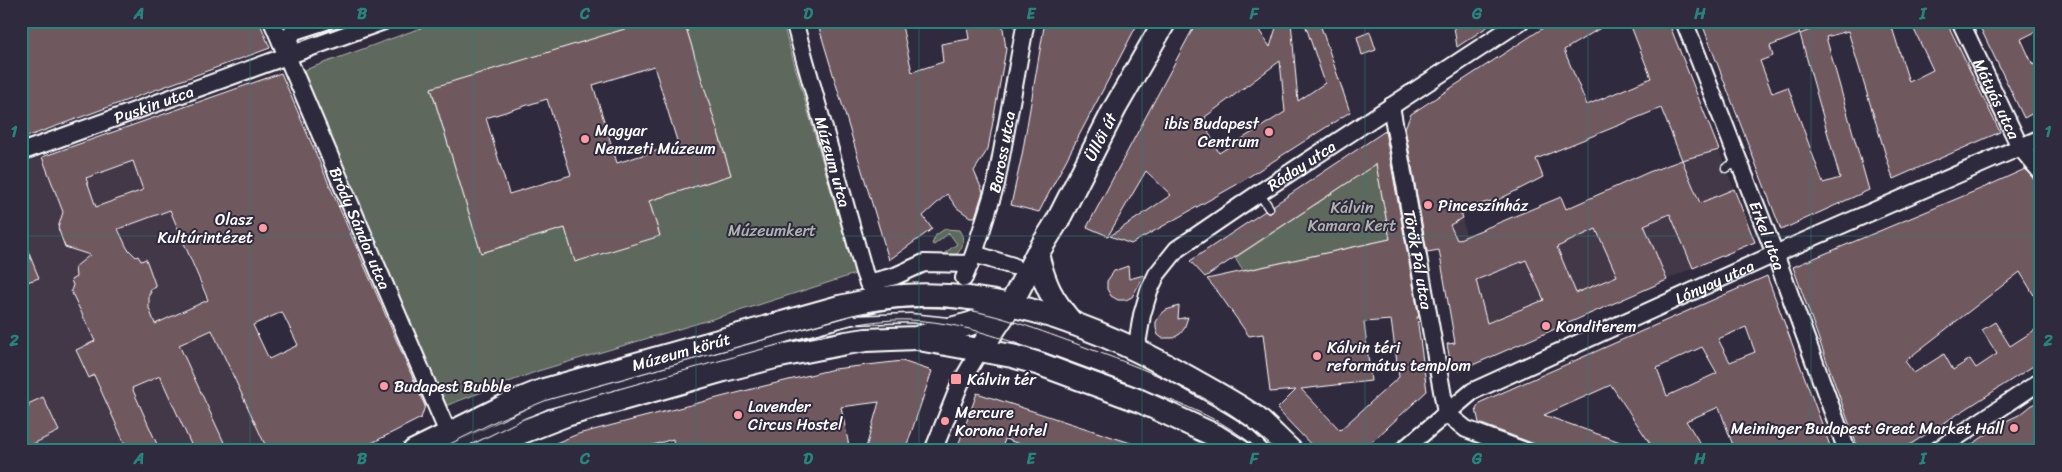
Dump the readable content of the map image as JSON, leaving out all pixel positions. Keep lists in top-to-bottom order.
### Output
{
  "streets": {
    "main road": ["Üllői út", "Múzeum körút"],
    "street": [
      "Mátyás utca",
      "Puskin utca",
      "Baross utca",
      "Múzeum utca",
      "Ráday utca",
      "Bródy Sándor utca",
      "Erkel utca",
      "Török Pál utca",
      "Lónyay utca"
    ]
  },
  "crossings": [
    ["Mátyás utca", "Lónyay utca"],
    ["Puskin utca", "Bródy Sándor utca"],
    ["Múzeum utca", "Múzeum körút"],
    ["Ráday utca", "Török Pál utca"],
    ["Bródy Sándor utca", "Múzeum körút"],
    ["Erkel utca", "Lónyay utca"],
    ["Török Pál utca", "Lónyay utca"]
  ],
  "parks": ["Kálvin Kamara Kert", "Múzeumkert"],
  "places": {
    "other": [
      "ibis Budapest Centrum",
      "Magyar Nemzeti Múzeum",
      "Pinceszínház",
      "Olasz Kultúrintézet",
      "Konditerem",
      "Kálvin téri református templom",
      "Budapest Bubble",
      "Lavender Circus Hostel",
      "Mercure Korona Hotel",
      "Meininger Budapest Great Market Hall"
    ],
    "transit": ["Kálvin tér"]
  },
  "grid": {
    "columns": [
      "A",
      "B",
      "C",
      "D",
      "E",
      "F",
      "G",
      "H",
      "I"
    ],
    "rows": ["1", "2"]
  }
}
